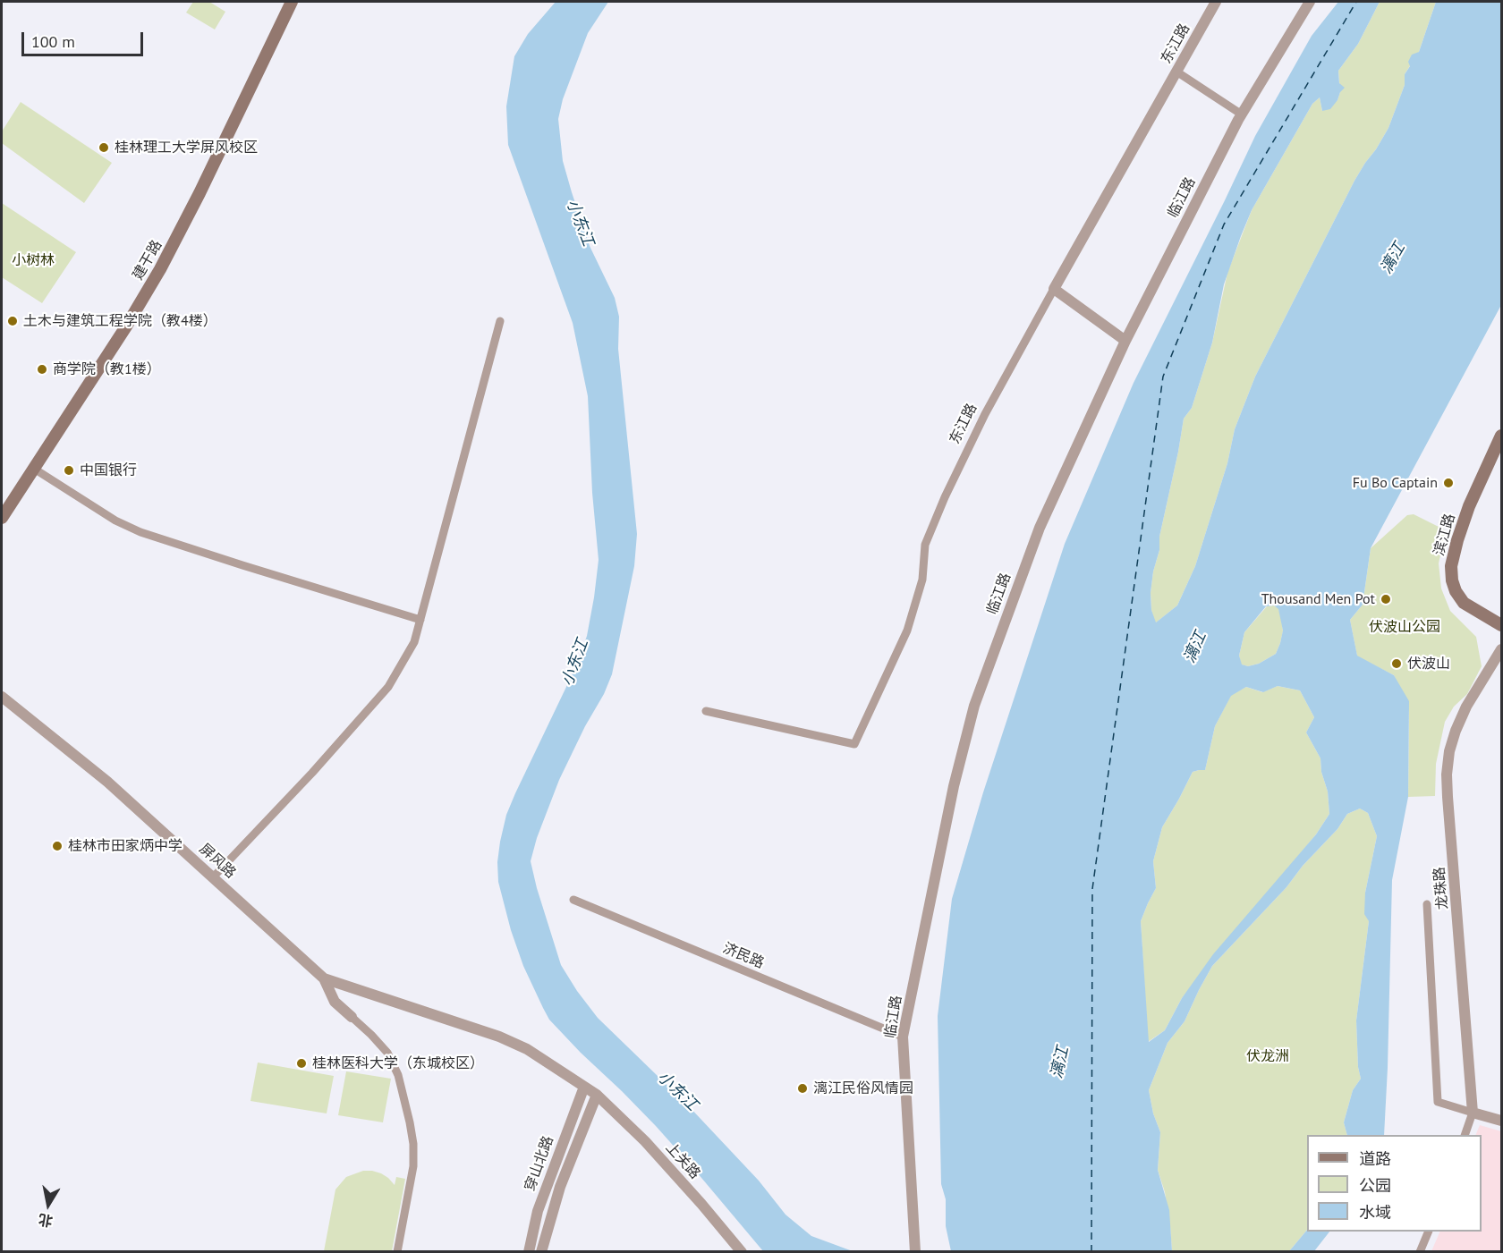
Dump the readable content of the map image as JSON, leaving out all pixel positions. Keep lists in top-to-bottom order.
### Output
{
  "streets": {
    "main road": ["建干路", "滨江路"],
    "street": [
      "东江路",
      "临江路",
      "屏风路",
      "龙珠路",
      "济民路",
      "上关路",
      "穿山北路"
    ]
  },
  "crossings": [
    ["临江路", "济民路"],
    ["屏风路", "上关路"],
    ["上关路", "穿山北路"]
  ],
  "water": ["小东江", "漓江"],
  "parks": ["小树林", "伏波山公园", "伏龙洲"],
  "places": [
    "桂林理工大学屏风校区",
    "土木与建筑工程学院（教4楼）",
    "商学院（教1楼）",
    "中国银行",
    "Fu Bo Captain",
    "Thousand Men Pot",
    "伏波山",
    "桂林市田家炳中学",
    "桂林医科大学（东城校区）",
    "漓江民俗风情园"
  ],
  "legend": ["道路", "公园", "水域"],
  "scale_bar": "100 m",
  "north": "bottom"
}
